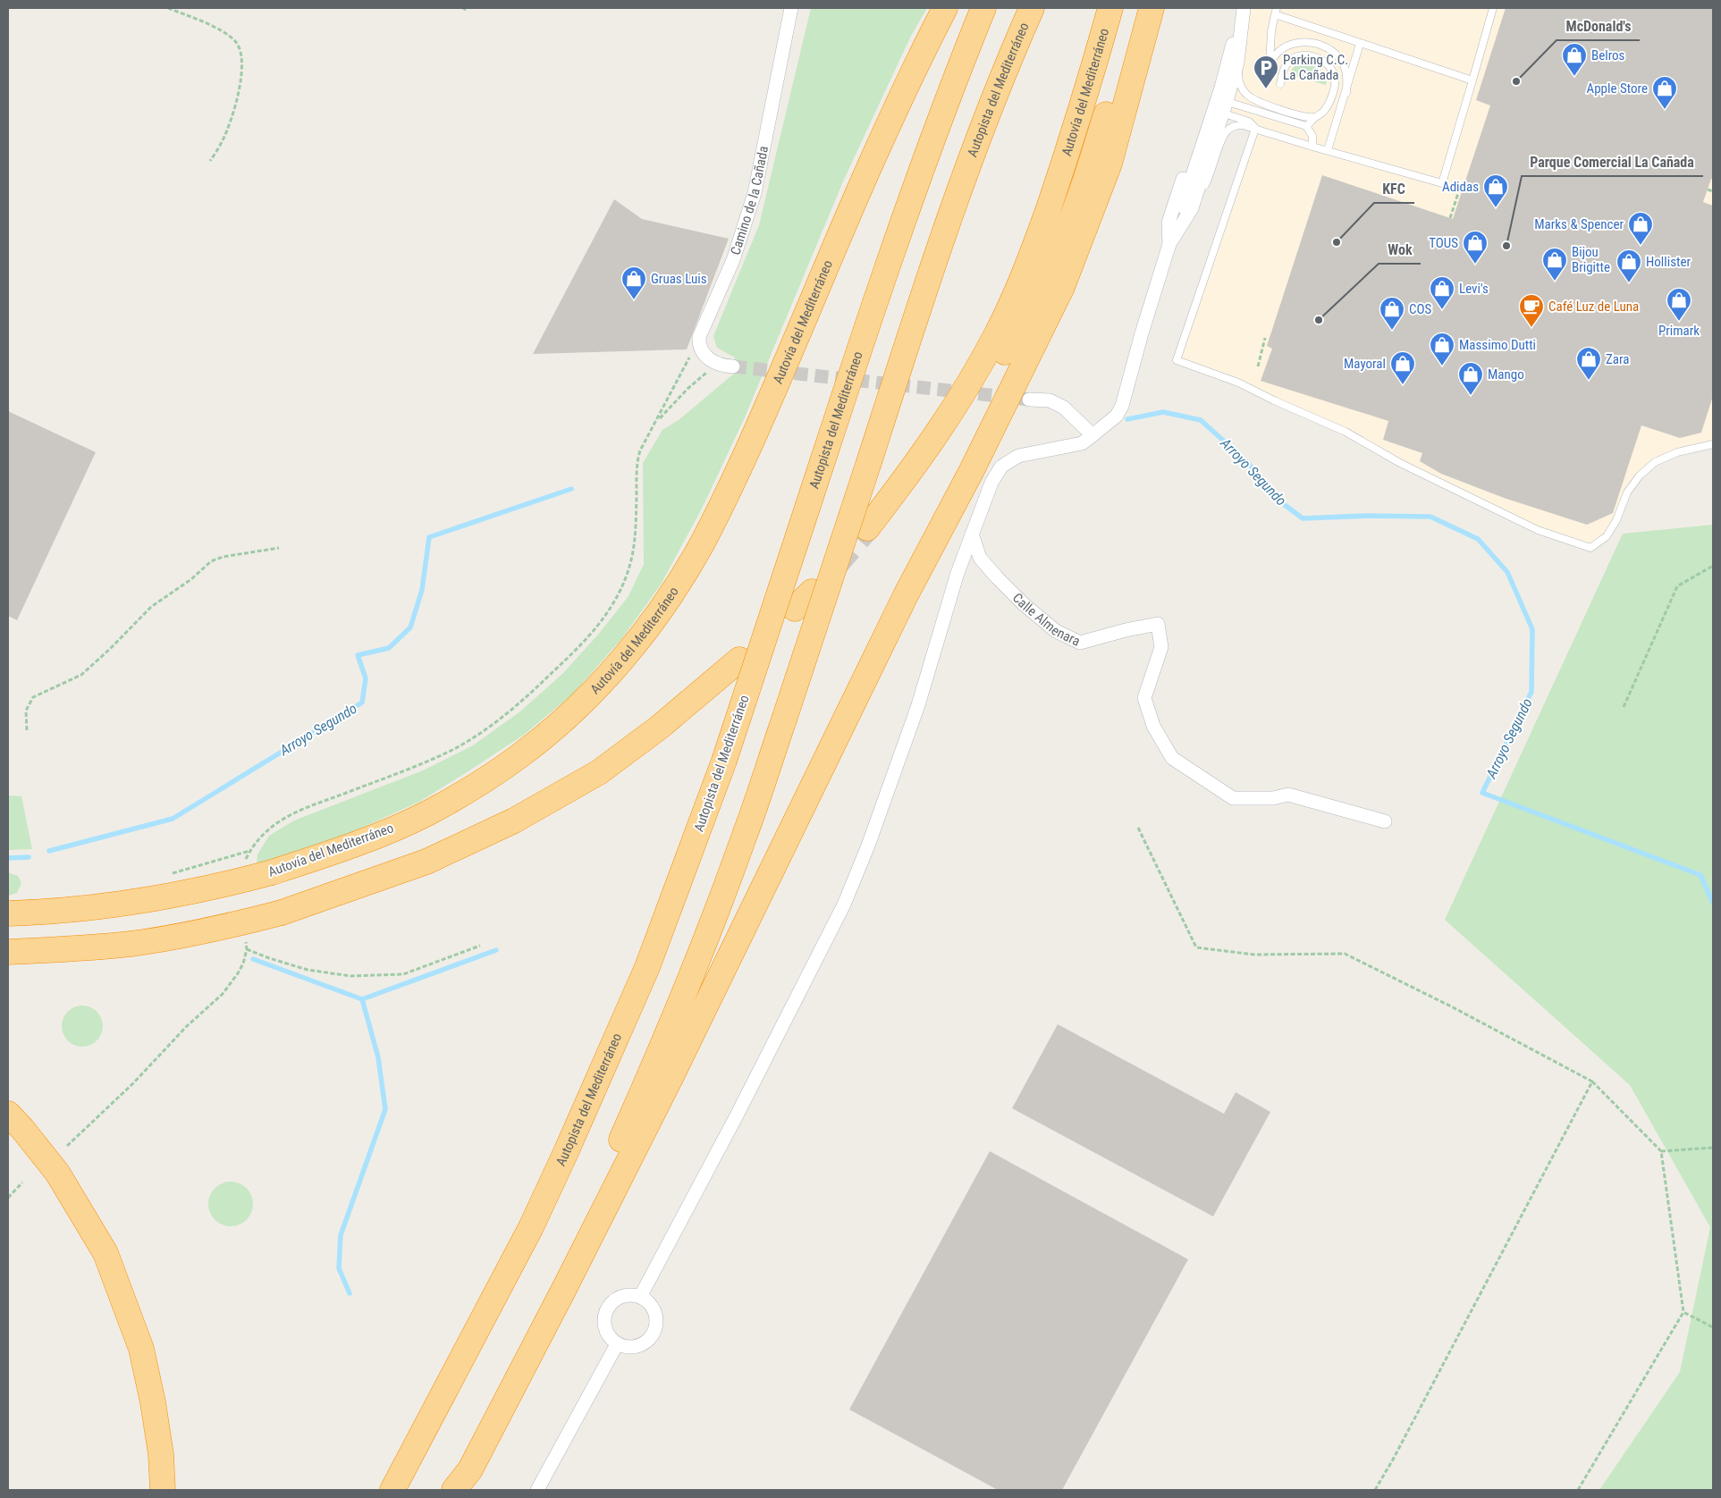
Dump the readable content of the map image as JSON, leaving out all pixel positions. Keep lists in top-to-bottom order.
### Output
{
  "streets": {
    "highway": ["Autopista del Mediterráneo", "Autovía del Mediterráneo"],
    "street": ["Camino de la Cañada", "Calle Almenara"]
  },
  "water": ["Arroyo Segundo"],
  "places": {
    "shop": [
      "Belros",
      "Apple Store",
      "Adidas",
      "Marks & Spencer",
      "TOUS",
      "Bijou Brigitte",
      "Hollister",
      "Gruas Luis",
      "Levi's",
      "Primark",
      "COS",
      "Massimo Dutti",
      "Zara",
      "Mayoral",
      "Mango"
    ],
    "other": [
      "McDonald's",
      "KFC",
      "Parque Comercial La Cañada",
      "Wok"
    ],
    "parking": ["Parking C.C. La Cañada"],
    "cafe": ["Café Luz de Luna"]
  }
}
